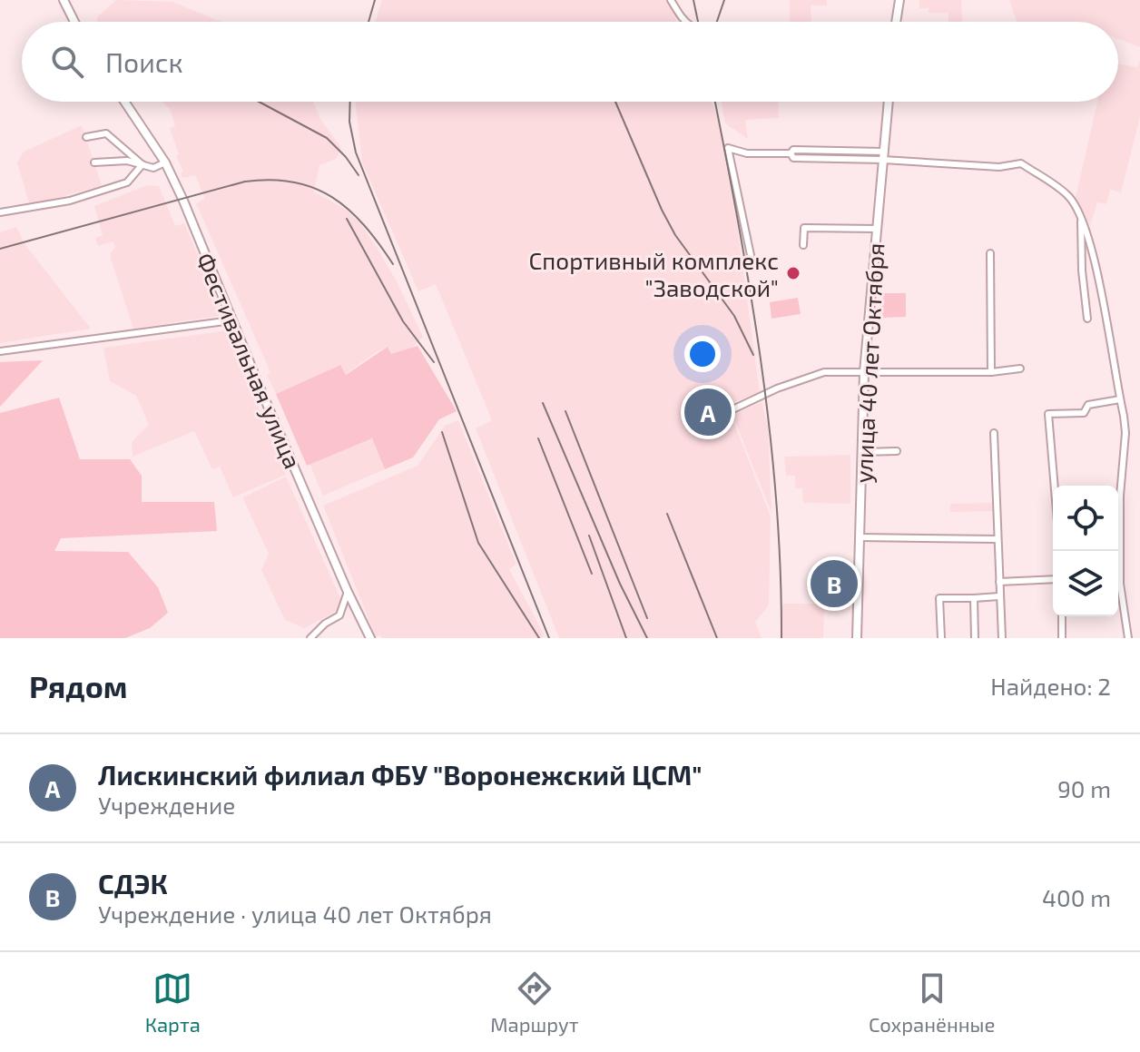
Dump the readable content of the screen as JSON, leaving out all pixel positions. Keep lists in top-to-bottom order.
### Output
{
  "streets": {
    "main road": ["Фестивальная улица", "улица 40 лет Октября"]
  },
  "places": ["Спортивный комплекс \"Заводской\""],
  "page": {
    "search": "Поиск",
    "pins": ["A", "B"],
    "heading": ["Рядом", "Найдено: 2"],
    "list": [
      {
        "mark": "A",
        "name": "Лискинский филиал ФБУ \"Воронежский ЦСМ\"",
        "note": "Учреждение",
        "value": "90 m"
      },
      {
        "mark": "B",
        "name": "СДЭК",
        "note": "Учреждение · улица 40 лет Октября",
        "value": "400 m"
      }
    ],
    "nav": ["Карта", "Маршрут", "Сохранённые"]
  }
}
